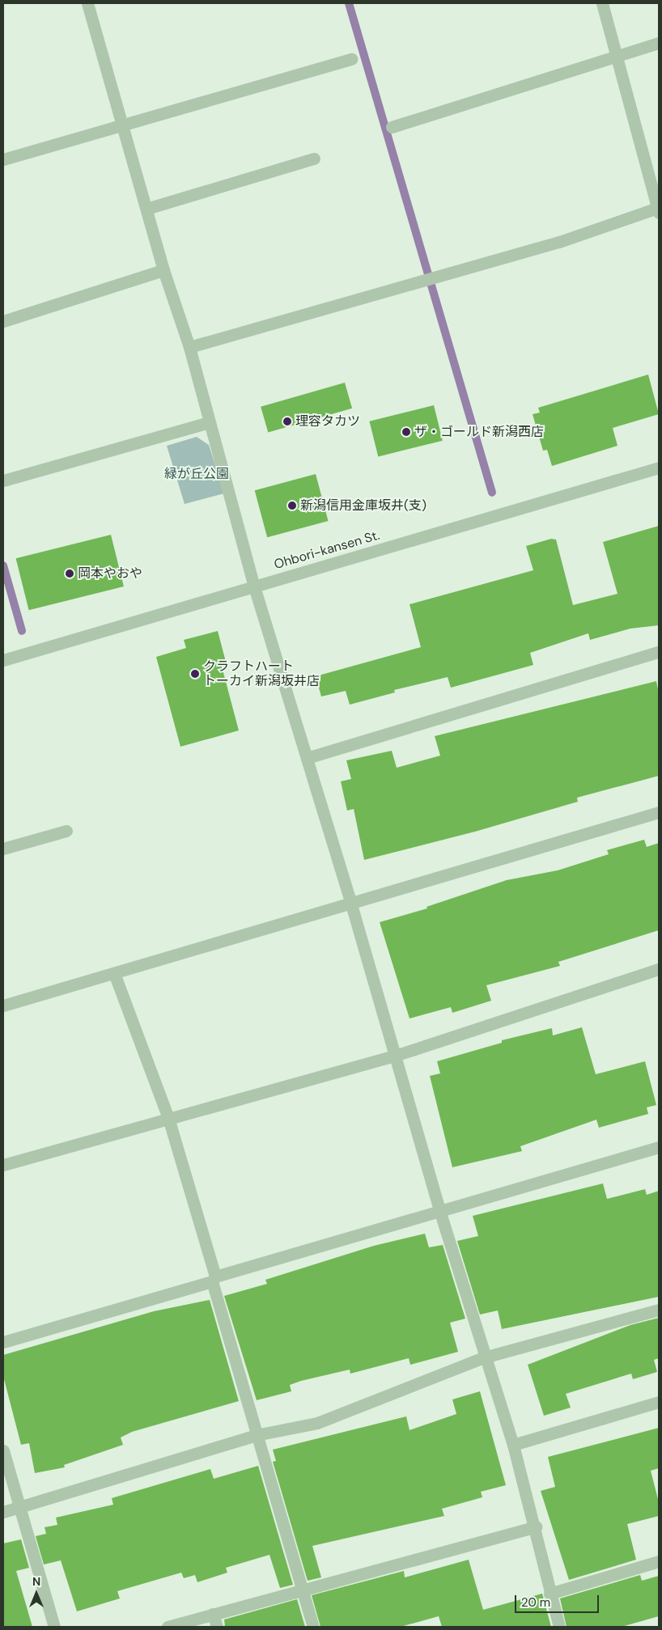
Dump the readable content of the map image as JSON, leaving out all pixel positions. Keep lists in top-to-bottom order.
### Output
{
  "streets": {
    "street": ["Ohbori-kansen St."]
  },
  "parks": ["緑が丘公園"],
  "places": [
    "理容タカツ",
    "ザ・ゴールド新潟西店",
    "新潟信用金庫坂井(支)",
    "岡本やおや",
    "クラフトハート トーカイ新潟坂井店"
  ],
  "scale_bar": "20 m",
  "north": "top"
}
